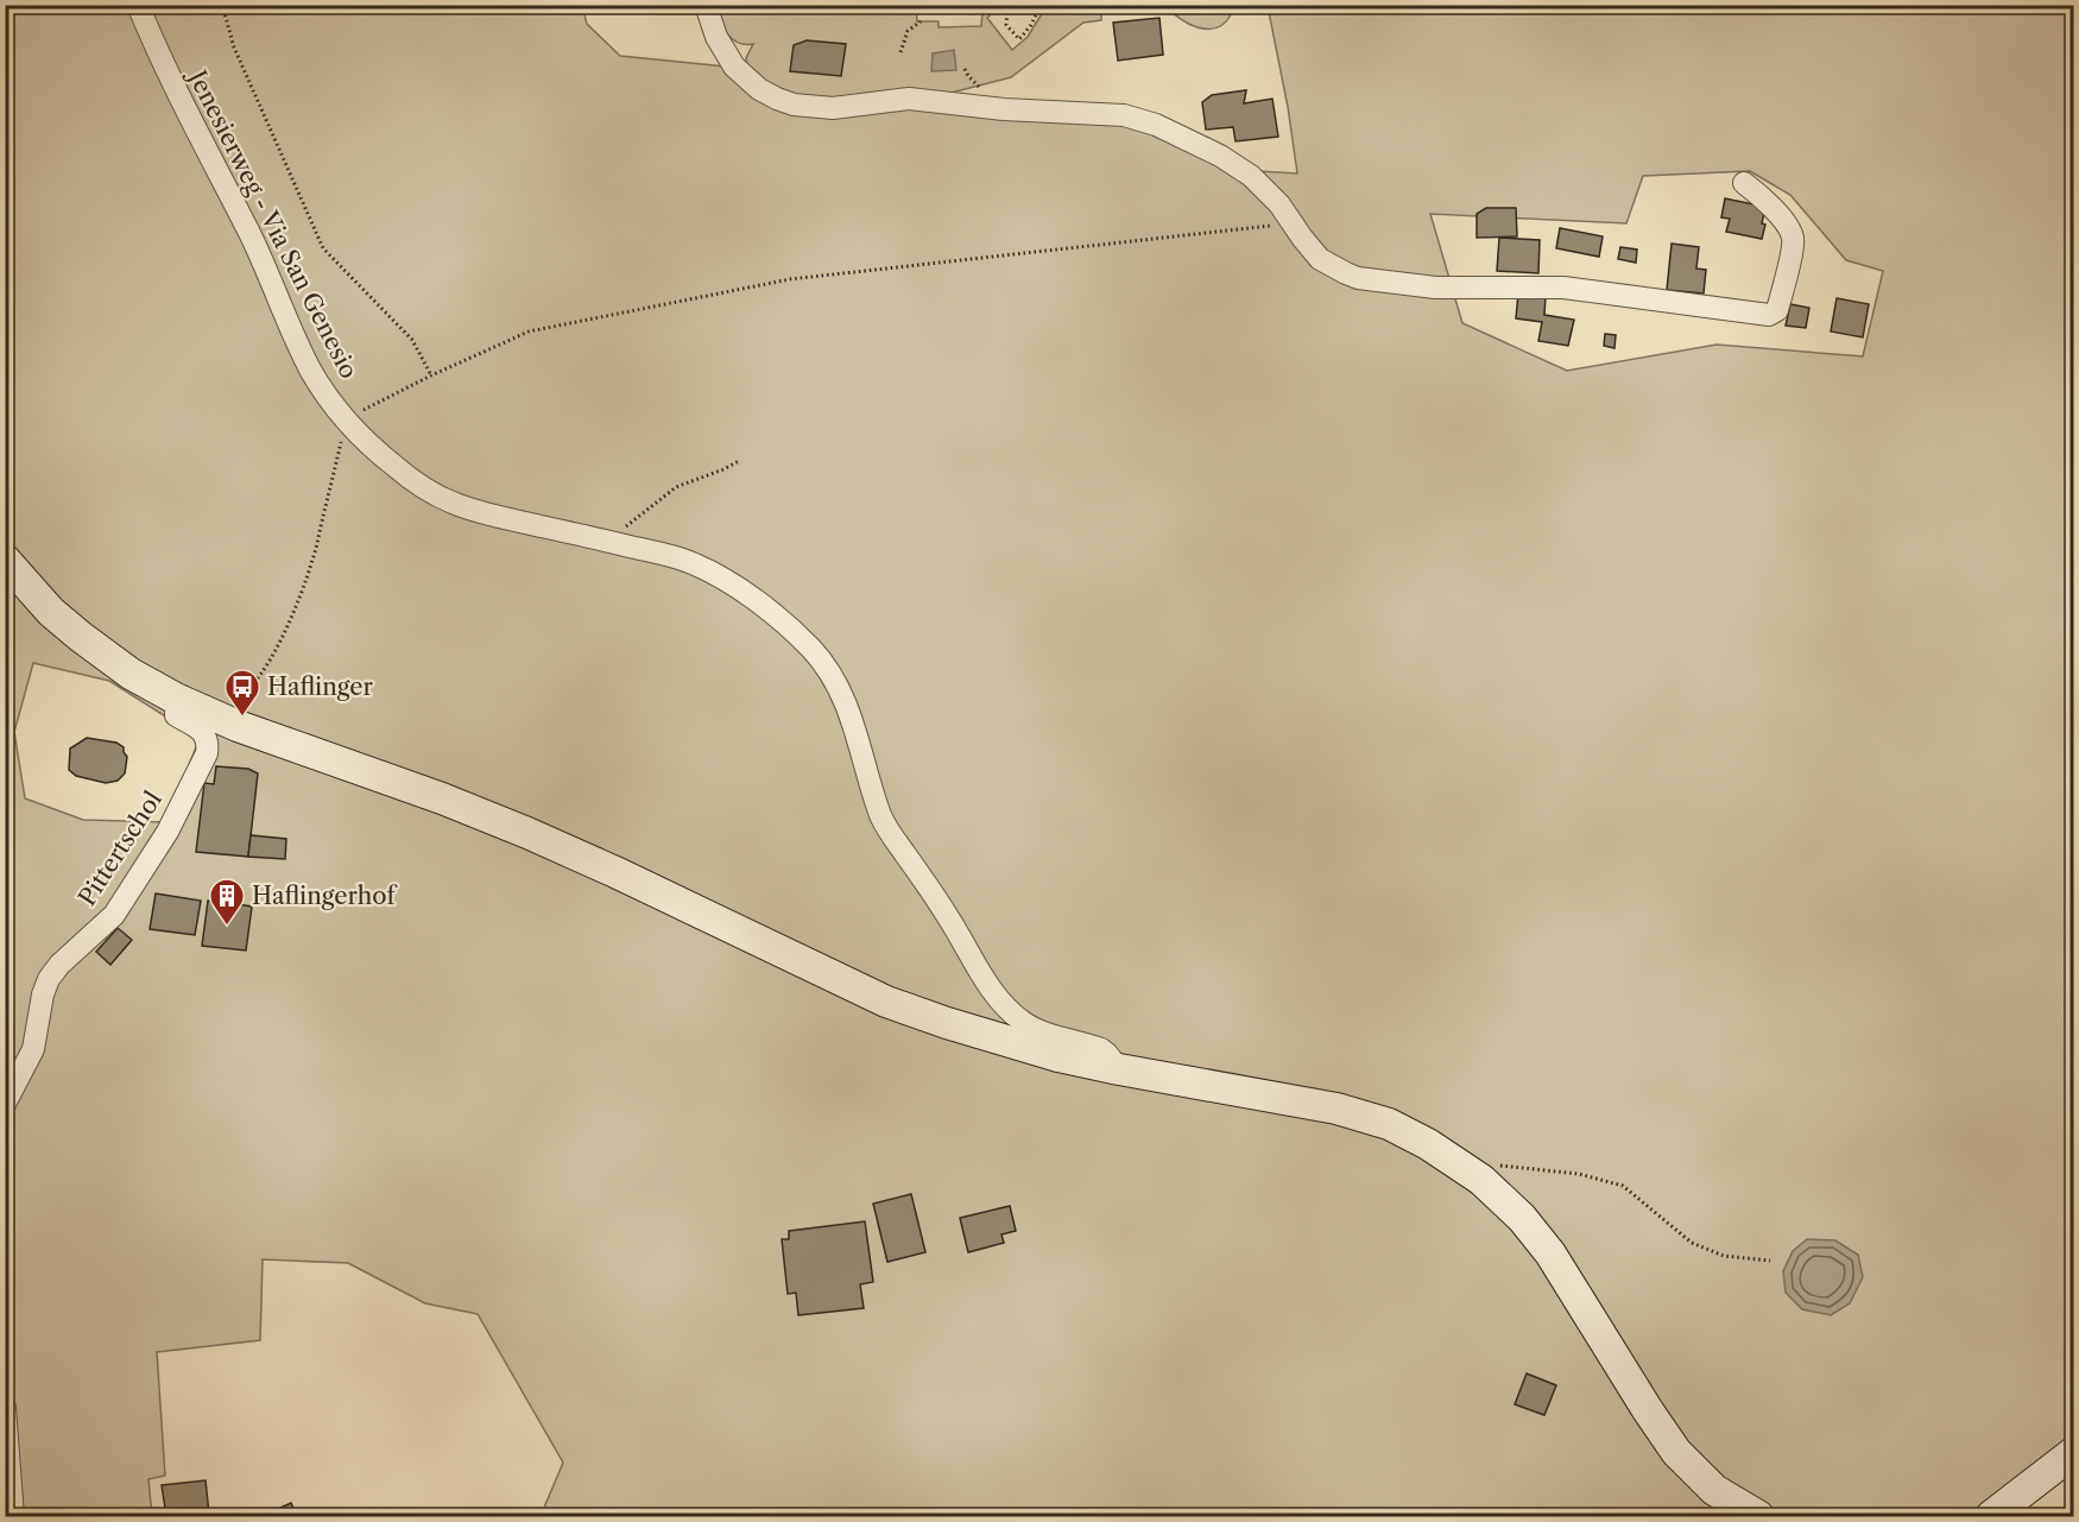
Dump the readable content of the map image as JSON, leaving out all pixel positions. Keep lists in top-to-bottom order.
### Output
{
  "streets": {
    "street": ["Jenesierweg - Via San Genesio", "Pittertschol"]
  },
  "places": {
    "bus stop": ["Haflinger"],
    "building": ["Haflingerhof"]
  }
}
